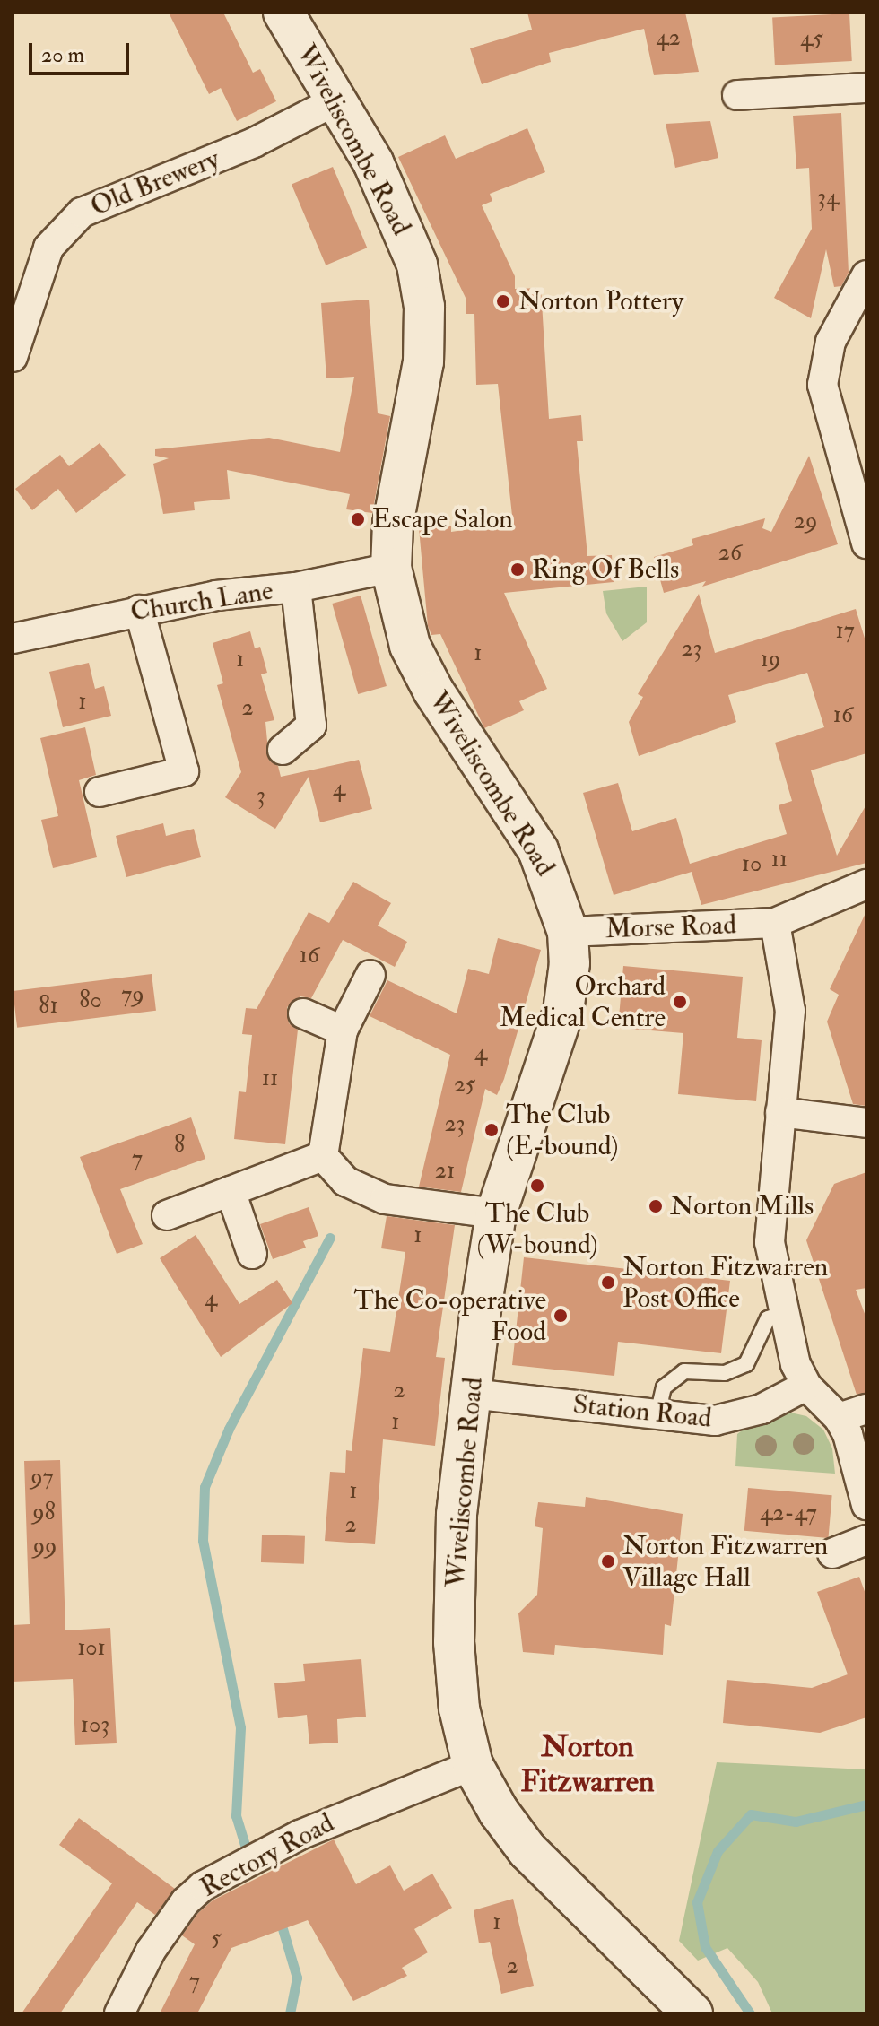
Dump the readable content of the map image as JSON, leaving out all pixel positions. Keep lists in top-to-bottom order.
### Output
{
  "streets": {
    "main road": ["Wiveliscombe Road"],
    "street": [
      "Old Brewery",
      "Church Lane",
      "Morse Road",
      "Station Road",
      "Rectory Road"
    ]
  },
  "crossings": [
    ["Wiveliscombe Road", "Old Brewery"],
    ["Wiveliscombe Road", "Church Lane"],
    ["Wiveliscombe Road", "Morse Road"],
    ["Wiveliscombe Road", "Station Road"],
    ["Wiveliscombe Road", "Rectory Road"],
    ["Morse Road", "Station Road"]
  ],
  "districts": ["Norton Fitzwarren"],
  "places": [
    "Norton Pottery",
    "Escape Salon",
    "Ring Of Bells",
    "Orchard Medical Centre",
    "The Club (E-bound)",
    "The Club (W-bound)",
    "Norton Mills",
    "Norton Fitzwarren Post Office",
    "The Co-operative Food",
    "Norton Fitzwarren Village Hall"
  ],
  "house_numbers": [
    "42",
    "45",
    "34",
    "29",
    "26",
    "17",
    "23",
    "1",
    "1",
    "19",
    "1",
    "2",
    "16",
    "4",
    "3",
    "11",
    "10",
    "16",
    "79",
    "80",
    "81",
    "4",
    "11",
    "25",
    "23",
    "8",
    "7",
    "21",
    "1",
    "4",
    "2",
    "1",
    "97",
    "1",
    "98",
    "42-47",
    "2",
    "99",
    "101",
    "103",
    "1",
    "5",
    "2",
    "7"
  ],
  "scale_bar": "20 m"
}
